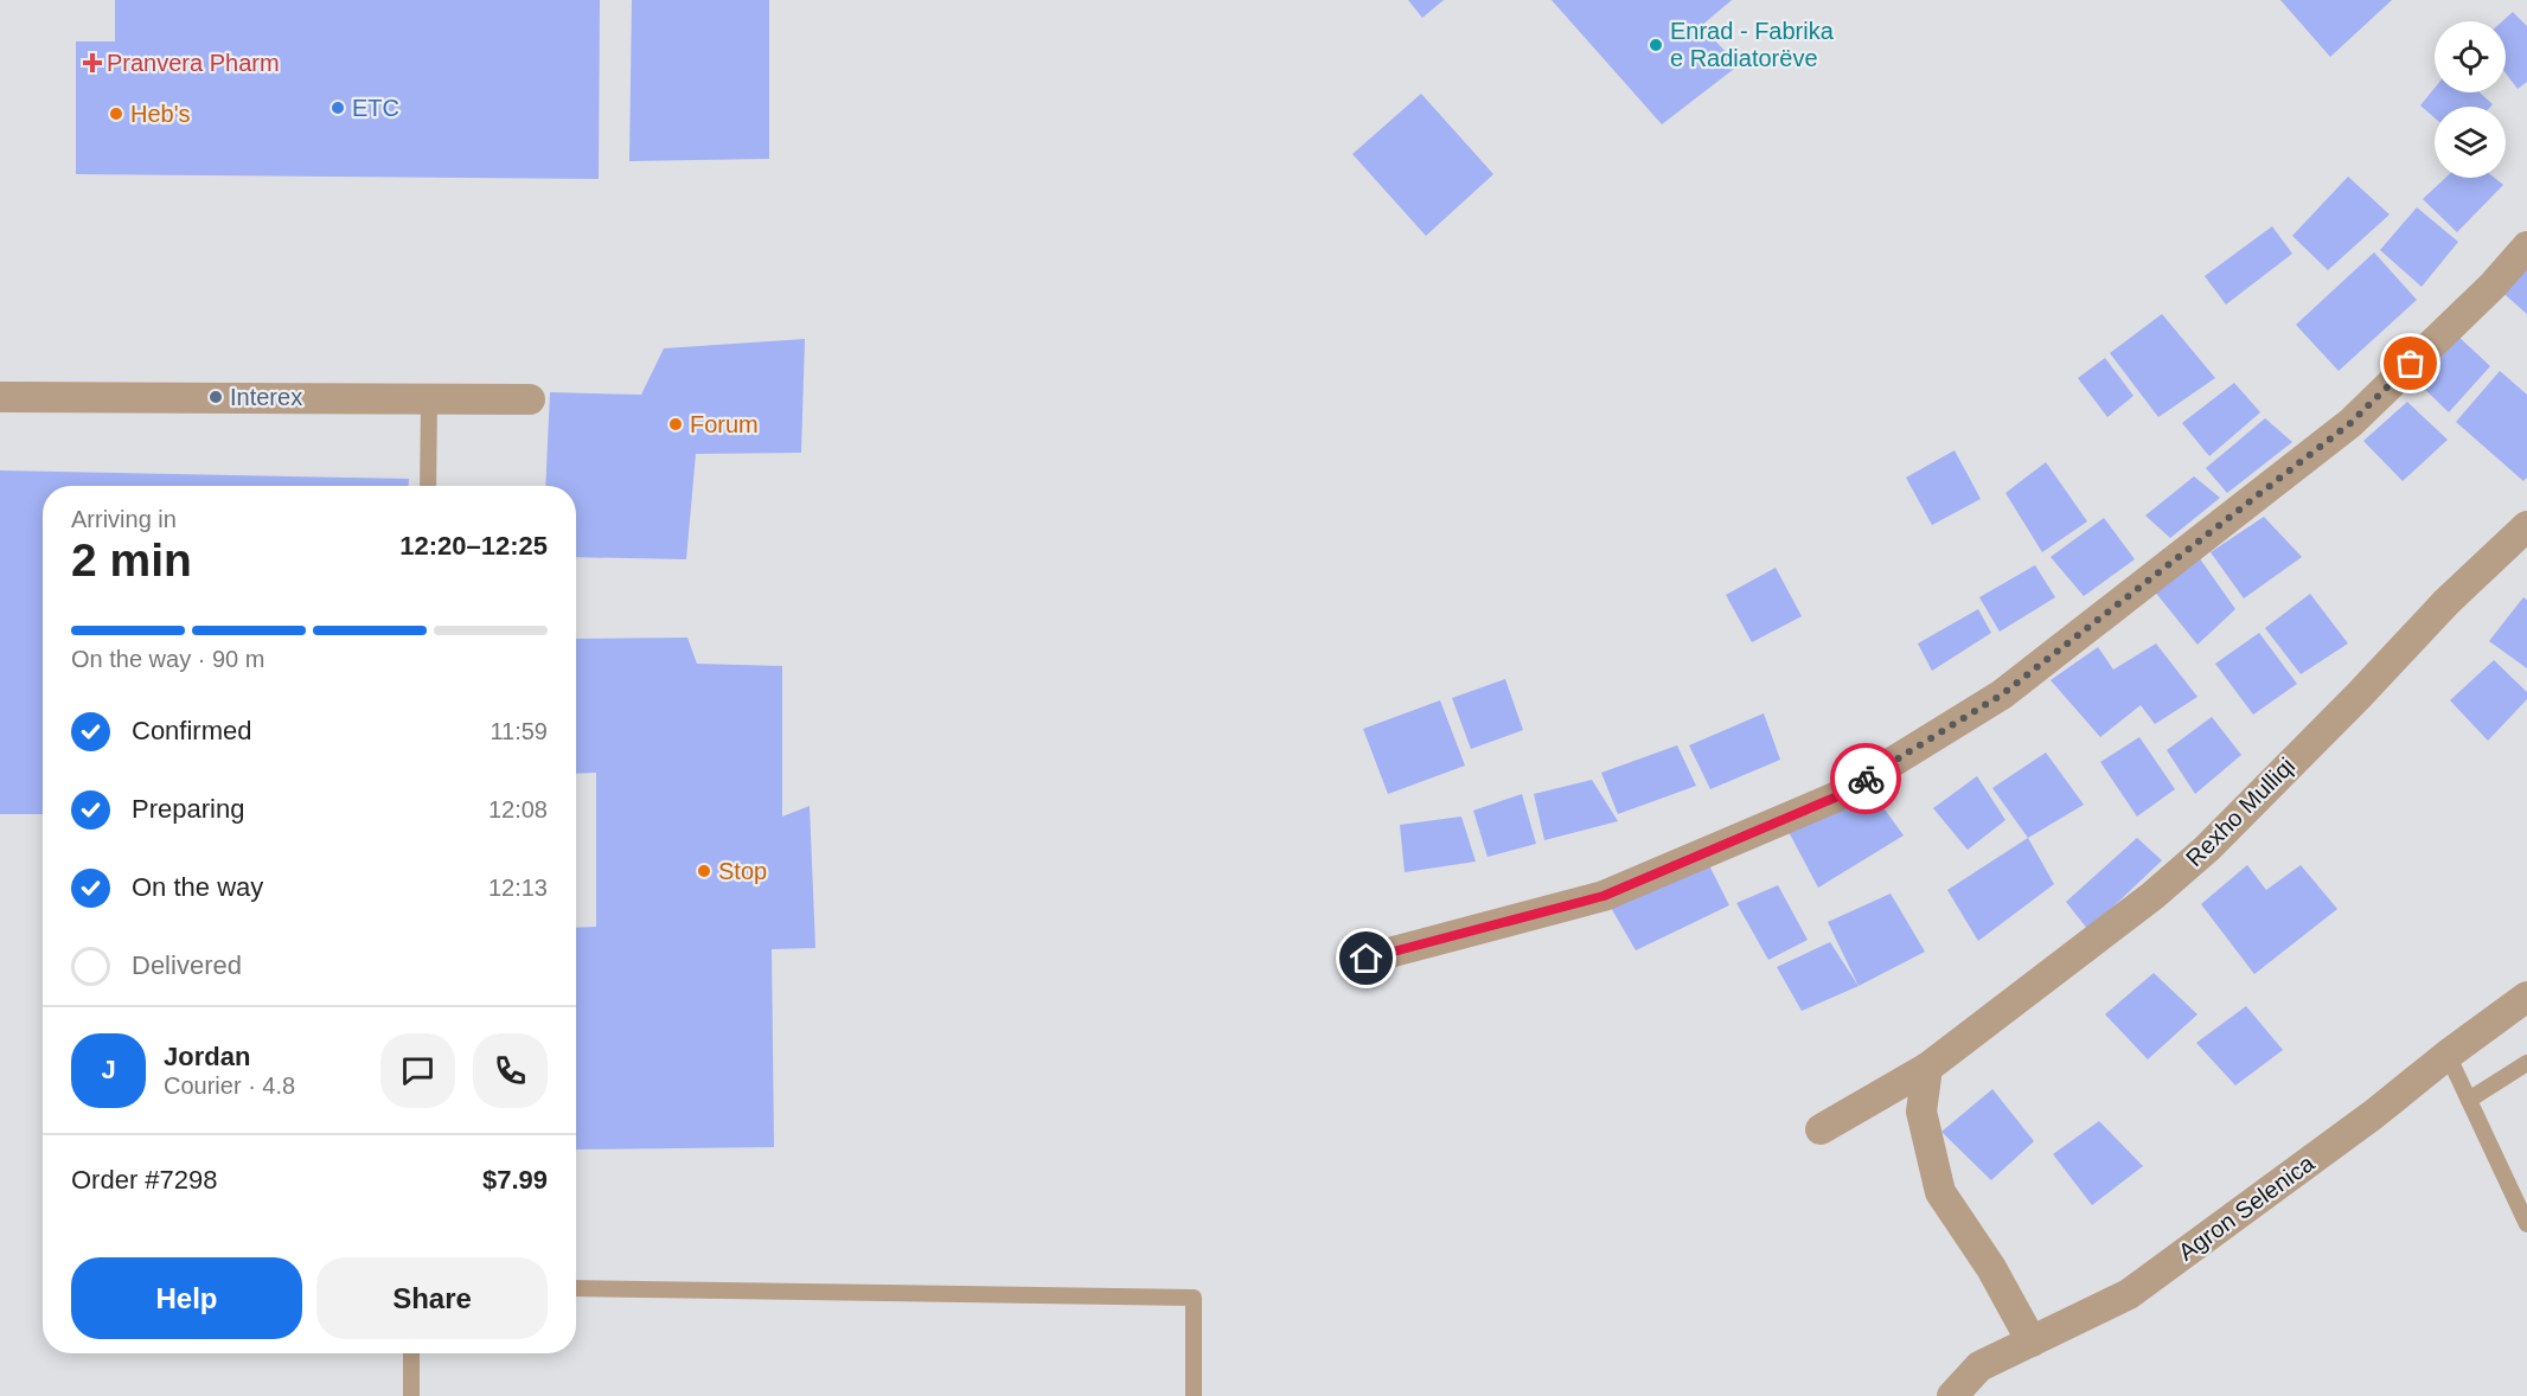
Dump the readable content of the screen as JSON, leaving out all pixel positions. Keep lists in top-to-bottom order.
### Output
{
  "streets": {
    "street": ["Rexho Mulliqi", "Agron Selenica"]
  },
  "places": {
    "other": [
      "Enrad - Fabrika e Radiatorëve",
      "ETC",
      "Heb's",
      "Interex",
      "Forum",
      "Stop"
    ],
    "health": ["Pranvera Pharm"]
  },
  "page": {
    "heading": ["2 min", "Arriving in", "12:20–12:25"],
    "panel": [
      "Jordan",
      "Courier · 4.8",
      "Order #7298",
      "$7.99"
    ],
    "bar": "On the way · 90 m",
    "list": [
      ["Confirmed", "11:59"],
      ["Preparing", "12:08"],
      ["On the way", "12:13"],
      "Delivered"
    ],
    "round": "J",
    "buttons": ["Help", "Share"]
  }
}
